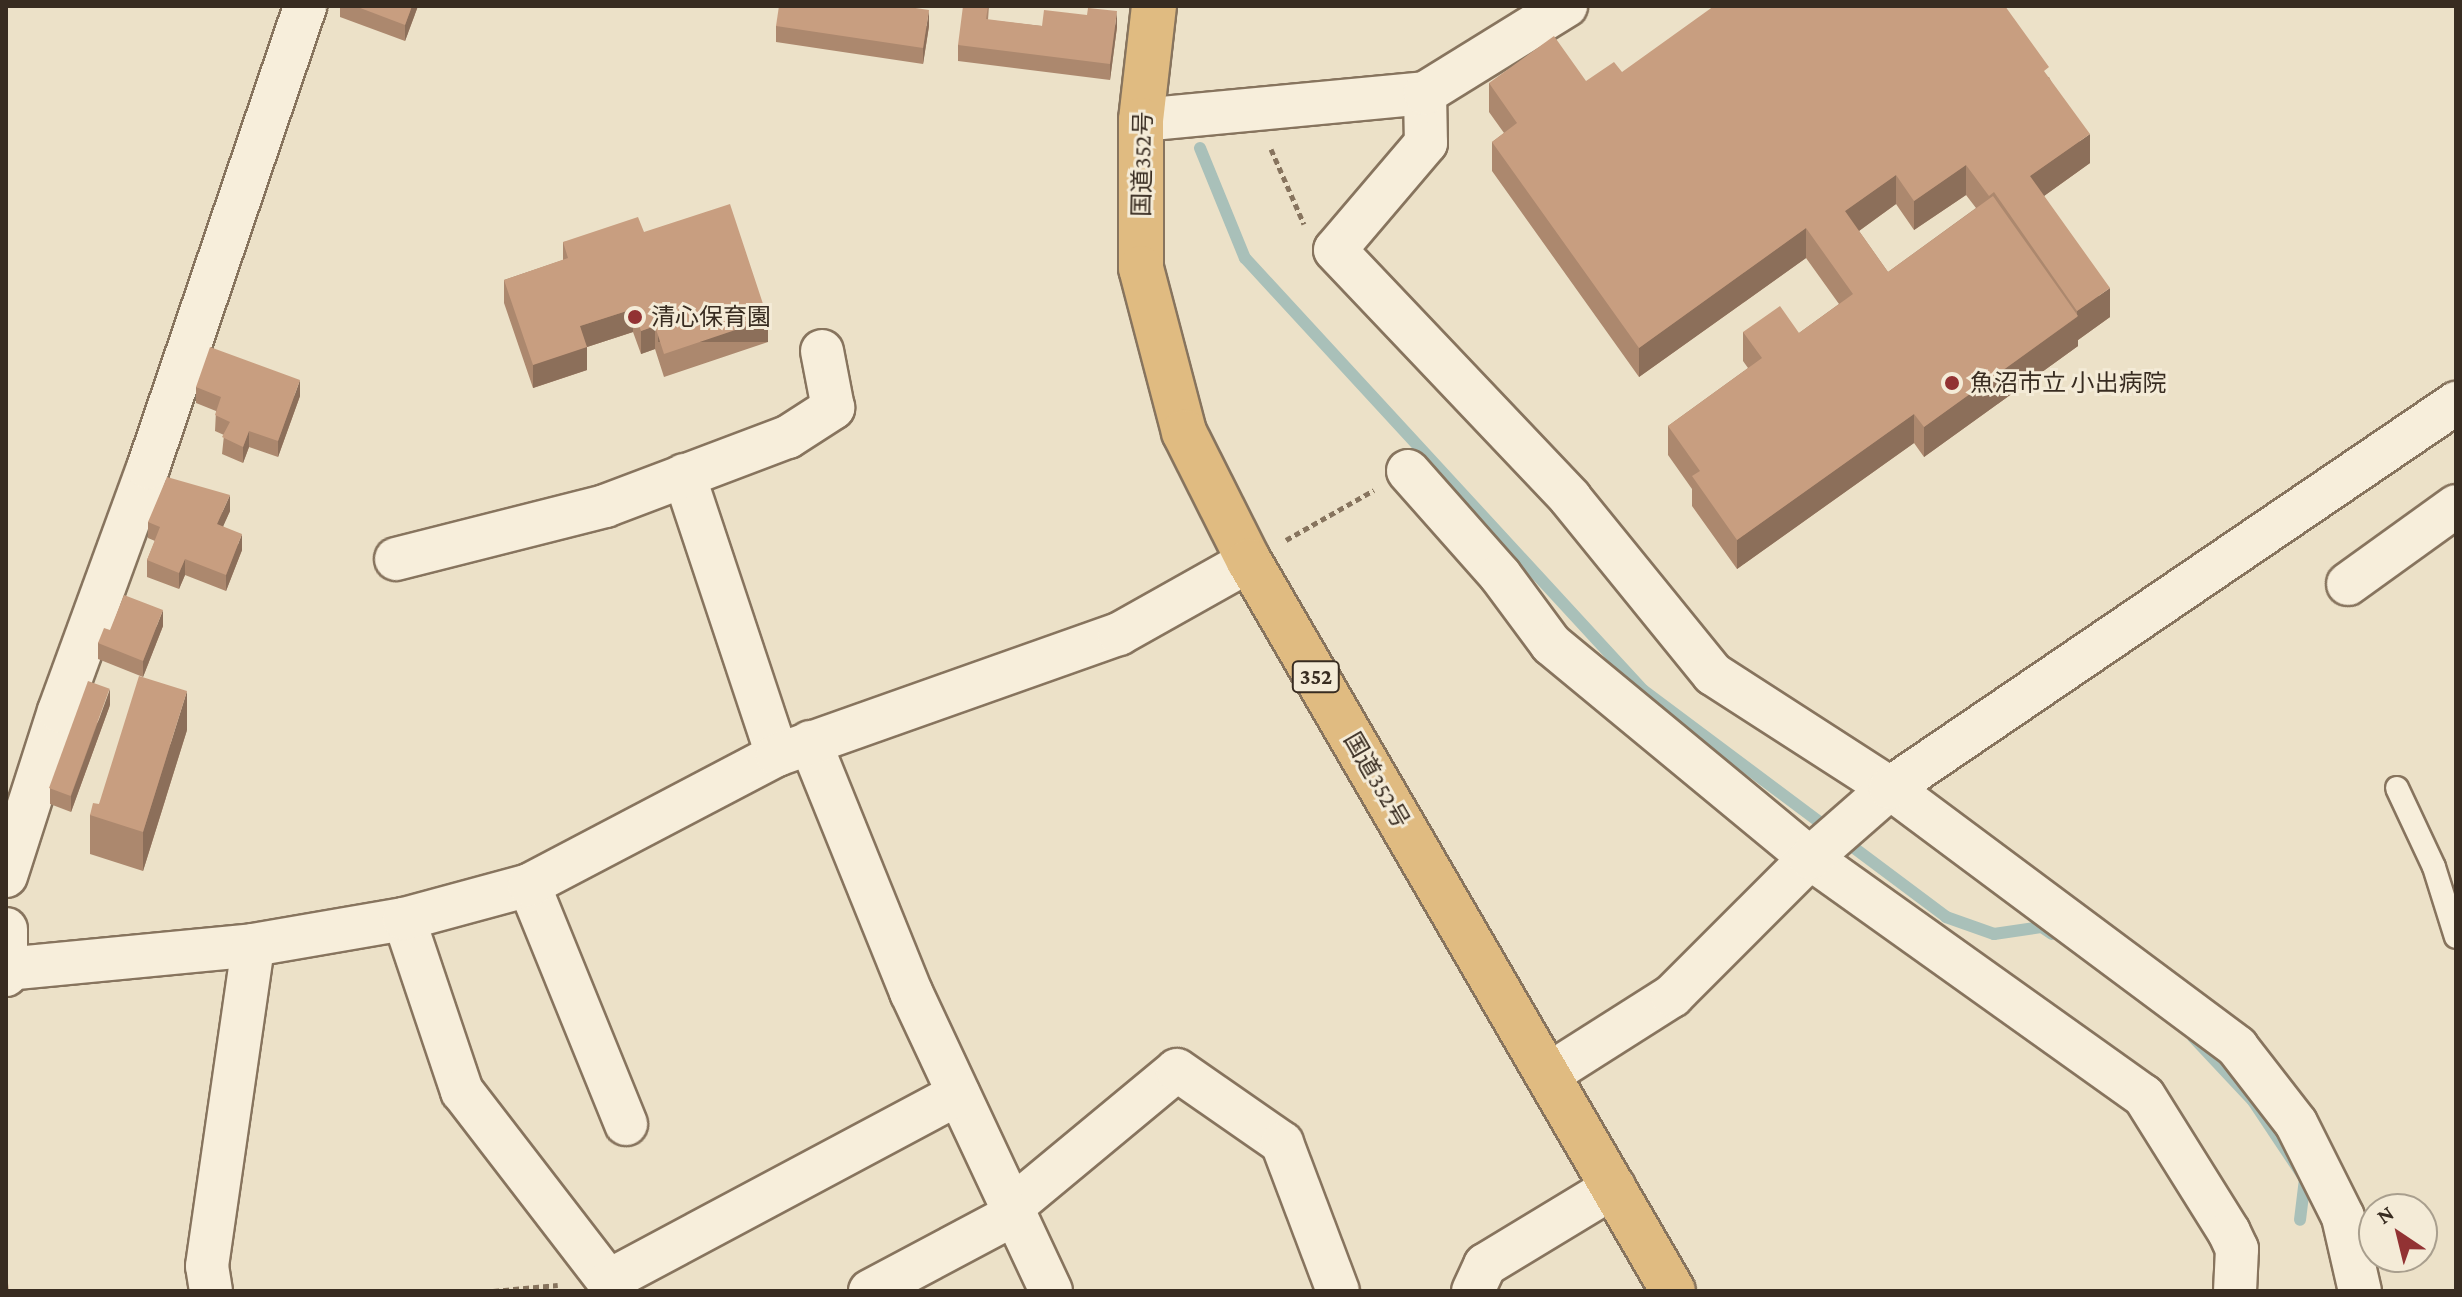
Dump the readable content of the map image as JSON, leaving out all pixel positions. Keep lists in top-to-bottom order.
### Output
{
  "streets": {
    "highway": ["国道352号", "352"]
  },
  "places": ["清心保育園", "魚沼市立 小出病院"],
  "north": "top left"
}
